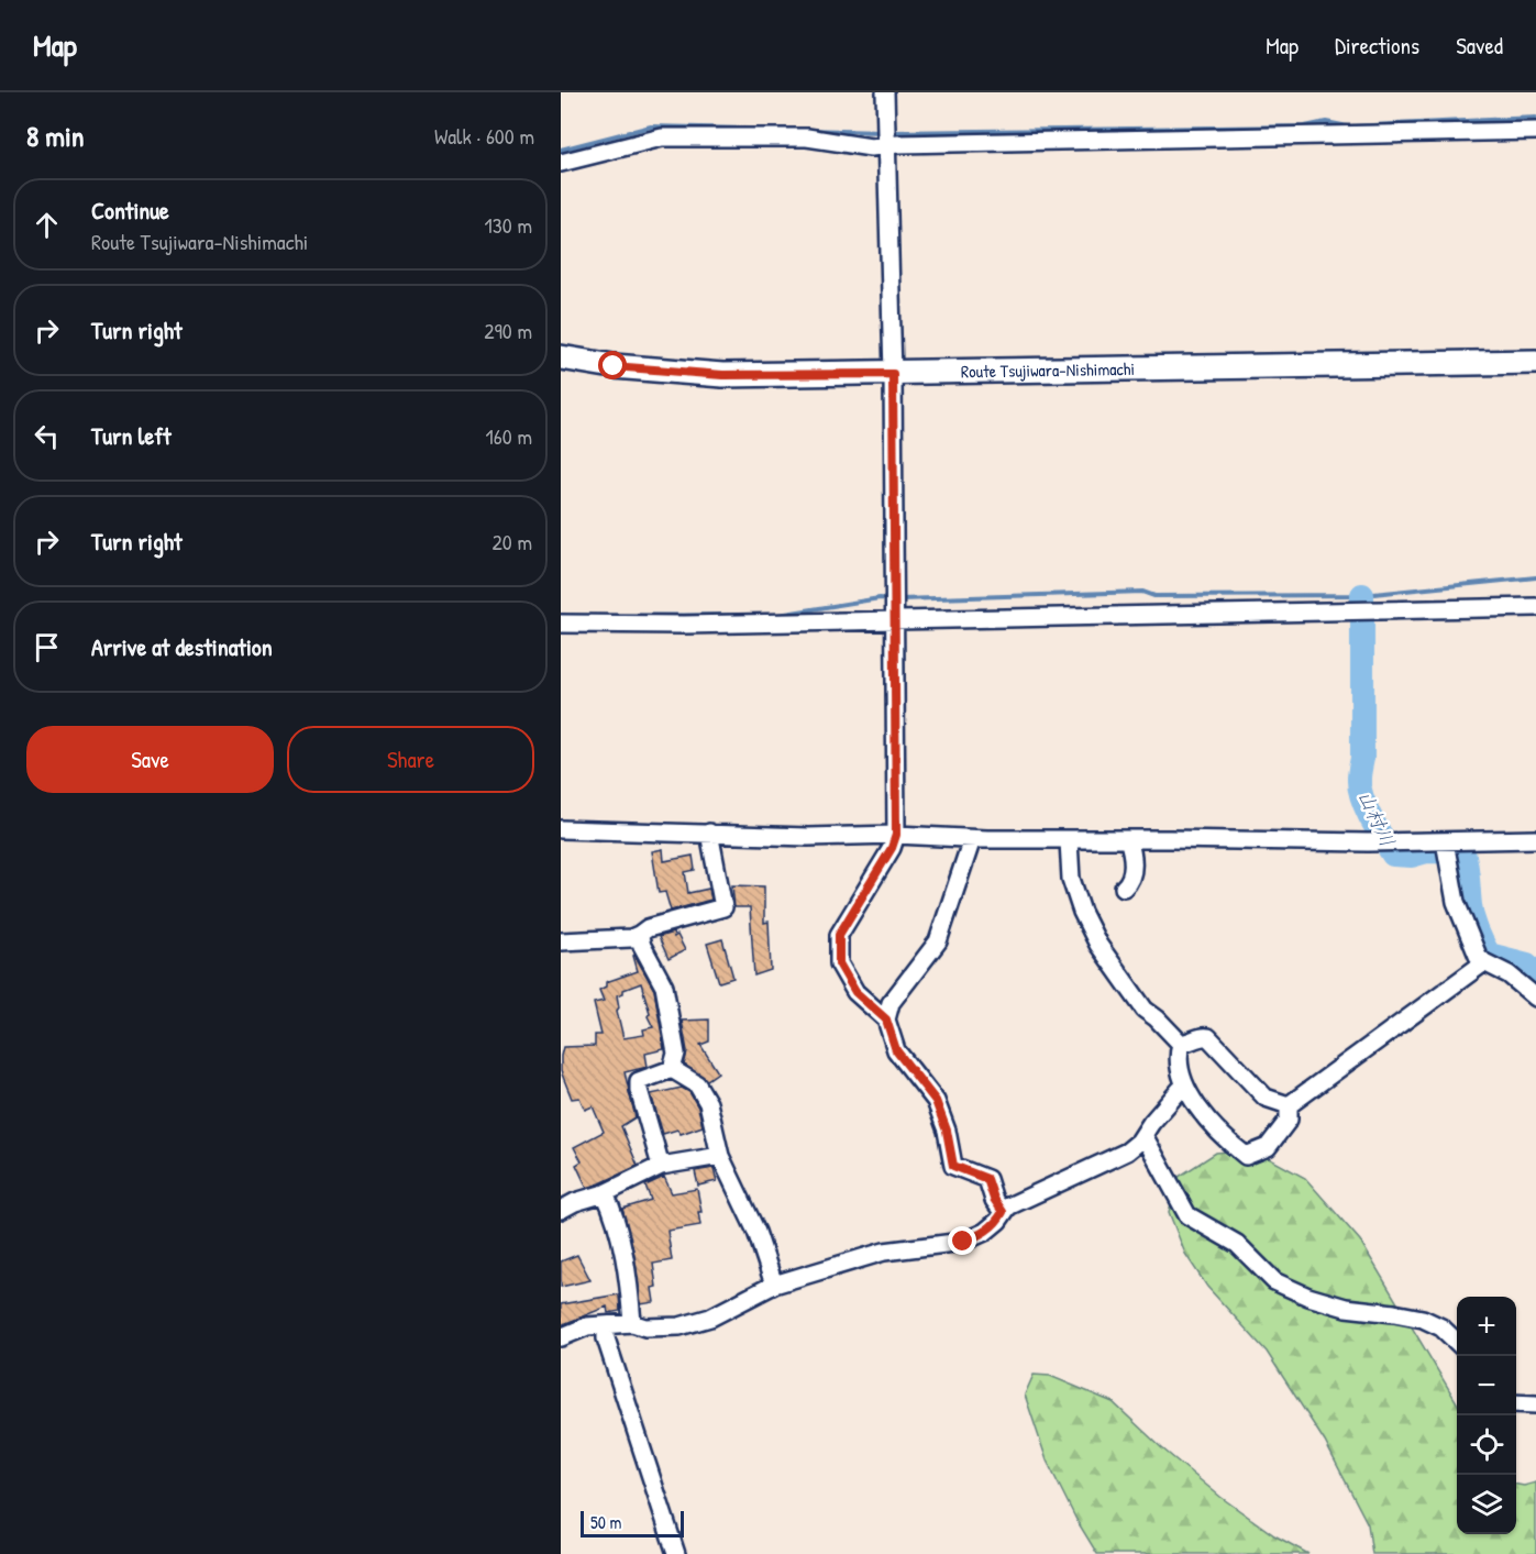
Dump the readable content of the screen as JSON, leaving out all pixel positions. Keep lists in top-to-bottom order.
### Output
{
  "streets": {
    "main road": ["Route Tsujiwara-Nishimachi"]
  },
  "water": ["山村川"],
  "scale_bar": "50 m",
  "page": {
    "header": "Map",
    "nav": ["Map", "Directions", "Saved"],
    "heading": ["8 min", "Walk · 600 m"],
    "list": [
      ["Continue", "Route Tsujiwara-Nishimachi", "130 m"],
      ["Turn right", "290 m"],
      ["Turn left", "160 m"],
      ["Turn right", "20 m"],
      "Arrive at destination"
    ],
    "buttons": ["Save", "Share"],
    "map_buttons": ["+", "−"],
    "scale": "50 m"
  }
}
